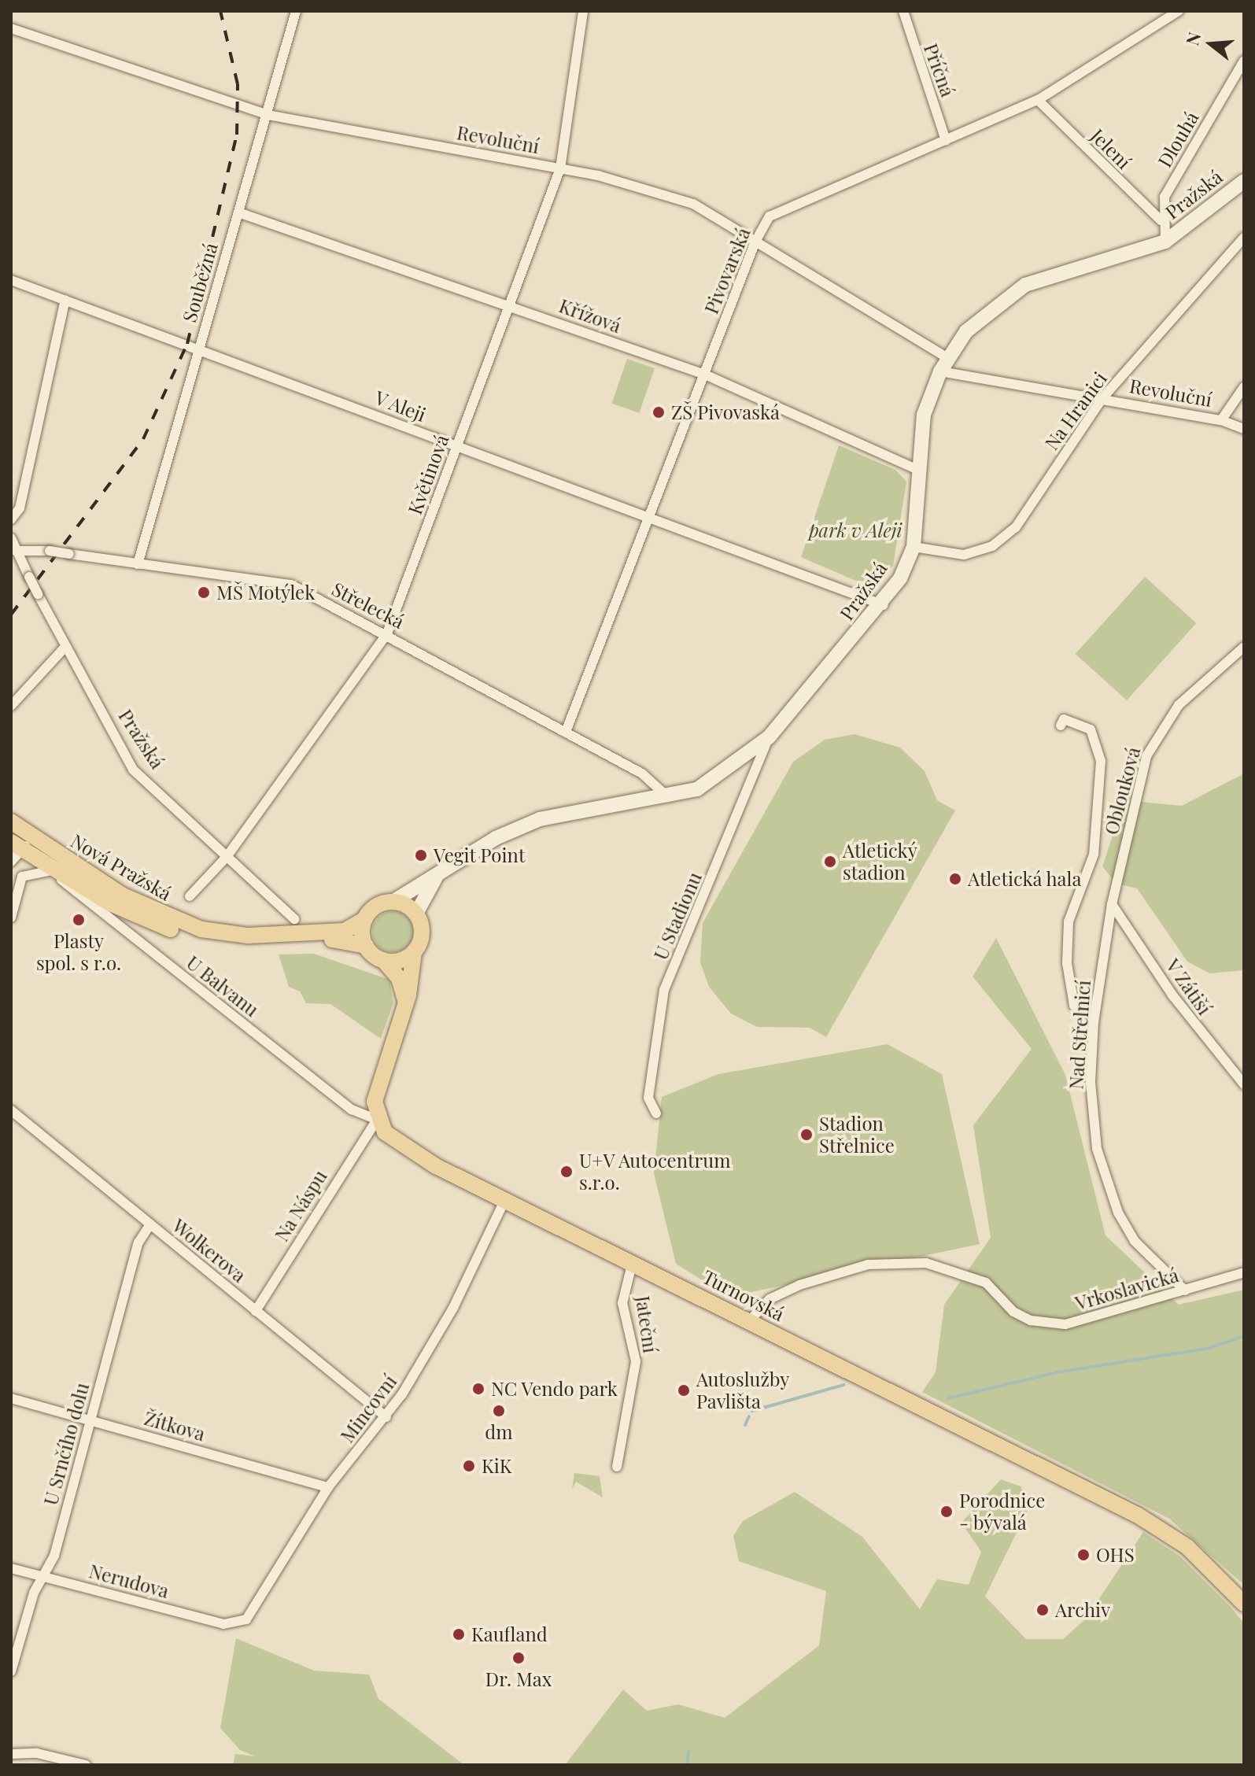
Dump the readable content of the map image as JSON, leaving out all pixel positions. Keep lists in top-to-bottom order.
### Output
{
  "streets": {
    "main road": ["Pražská", "Nová Pražská", "Turnovská"],
    "street": [
      "Příčná",
      "Revoluční",
      "Dlouhá",
      "Jelení",
      "Pivovarská",
      "Souběžná",
      "Křížová",
      "V Aleji",
      "Na Hranici",
      "Květinová",
      "Střelecká",
      "Oblouková",
      "U Stadionu",
      "U Balvanu",
      "V Zátiší",
      "Nad Střelnicí",
      "Na Náspu",
      "Wolkerova",
      "Vrkoslavická",
      "Jateční",
      "Mincovní",
      "Žítkova",
      "U Srnčího dolu",
      "Nerudova"
    ]
  },
  "crossings": [
    ["Příčná", "Pivovarská"],
    ["Revoluční", "Pražská"],
    ["Revoluční", "Pivovarská"],
    ["Revoluční", "Souběžná"],
    ["Revoluční", "Na Hranici"],
    ["Revoluční", "Květinová"],
    ["Dlouhá", "Jelení"],
    ["Dlouhá", "Pražská"],
    ["Jelení", "Pivovarská"],
    ["Pražská", "Křížová"],
    ["Pražská", "V Aleji"],
    ["Pražská", "Na Hranici"],
    ["Pražská", "Květinová"],
    ["Pražská", "Střelecká"],
    ["Pražská", "Nová Pražská"],
    ["Pražská", "U Stadionu"],
    ["Pivovarská", "Křížová"],
    ["Pivovarská", "V Aleji"],
    ["Pivovarská", "Střelecká"],
    ["Souběžná", "Křížová"],
    ["Souběžná", "V Aleji"],
    ["Souběžná", "Střelecká"],
    ["Křížová", "Květinová"],
    ["V Aleji", "Květinová"],
    ["Květinová", "Střelecká"],
    ["Oblouková", "V Zátiší"],
    ["Oblouková", "Nad Střelnicí"],
    ["Nová Pražská", "U Balvanu"],
    ["U Balvanu", "Na Náspu"],
    ["U Balvanu", "Turnovská"],
    ["V Zátiší", "Nad Střelnicí"],
    ["Nad Střelnicí", "Vrkoslavická"],
    ["Na Náspu", "Wolkerova"],
    ["Na Náspu", "Turnovská"],
    ["Wolkerova", "Mincovní"],
    ["Wolkerova", "U Srnčího dolu"],
    ["Vrkoslavická", "Turnovská"],
    ["Turnovská", "Jateční"],
    ["Turnovská", "Mincovní"],
    ["Mincovní", "Žítkova"],
    ["Mincovní", "Nerudova"],
    ["Žítkova", "U Srnčího dolu"],
    ["U Srnčího dolu", "Nerudova"]
  ],
  "parks": ["park v Aleji"],
  "places": [
    "ZŠ Pivovaská",
    "MŠ Motýlek",
    "Vegit Point",
    "Atletický stadion",
    "Atletická hala",
    "Plasty spol. s r.o.",
    "Stadion Střelnice",
    "U+V Autocentrum s.r.o.",
    "NC Vendo park",
    "Autoslužby Pavlišta",
    "dm",
    "KiK",
    "Porodnice - bývalá",
    "OHS",
    "Archiv",
    "Kaufland",
    "Dr. Max"
  ],
  "north": "left"
}
